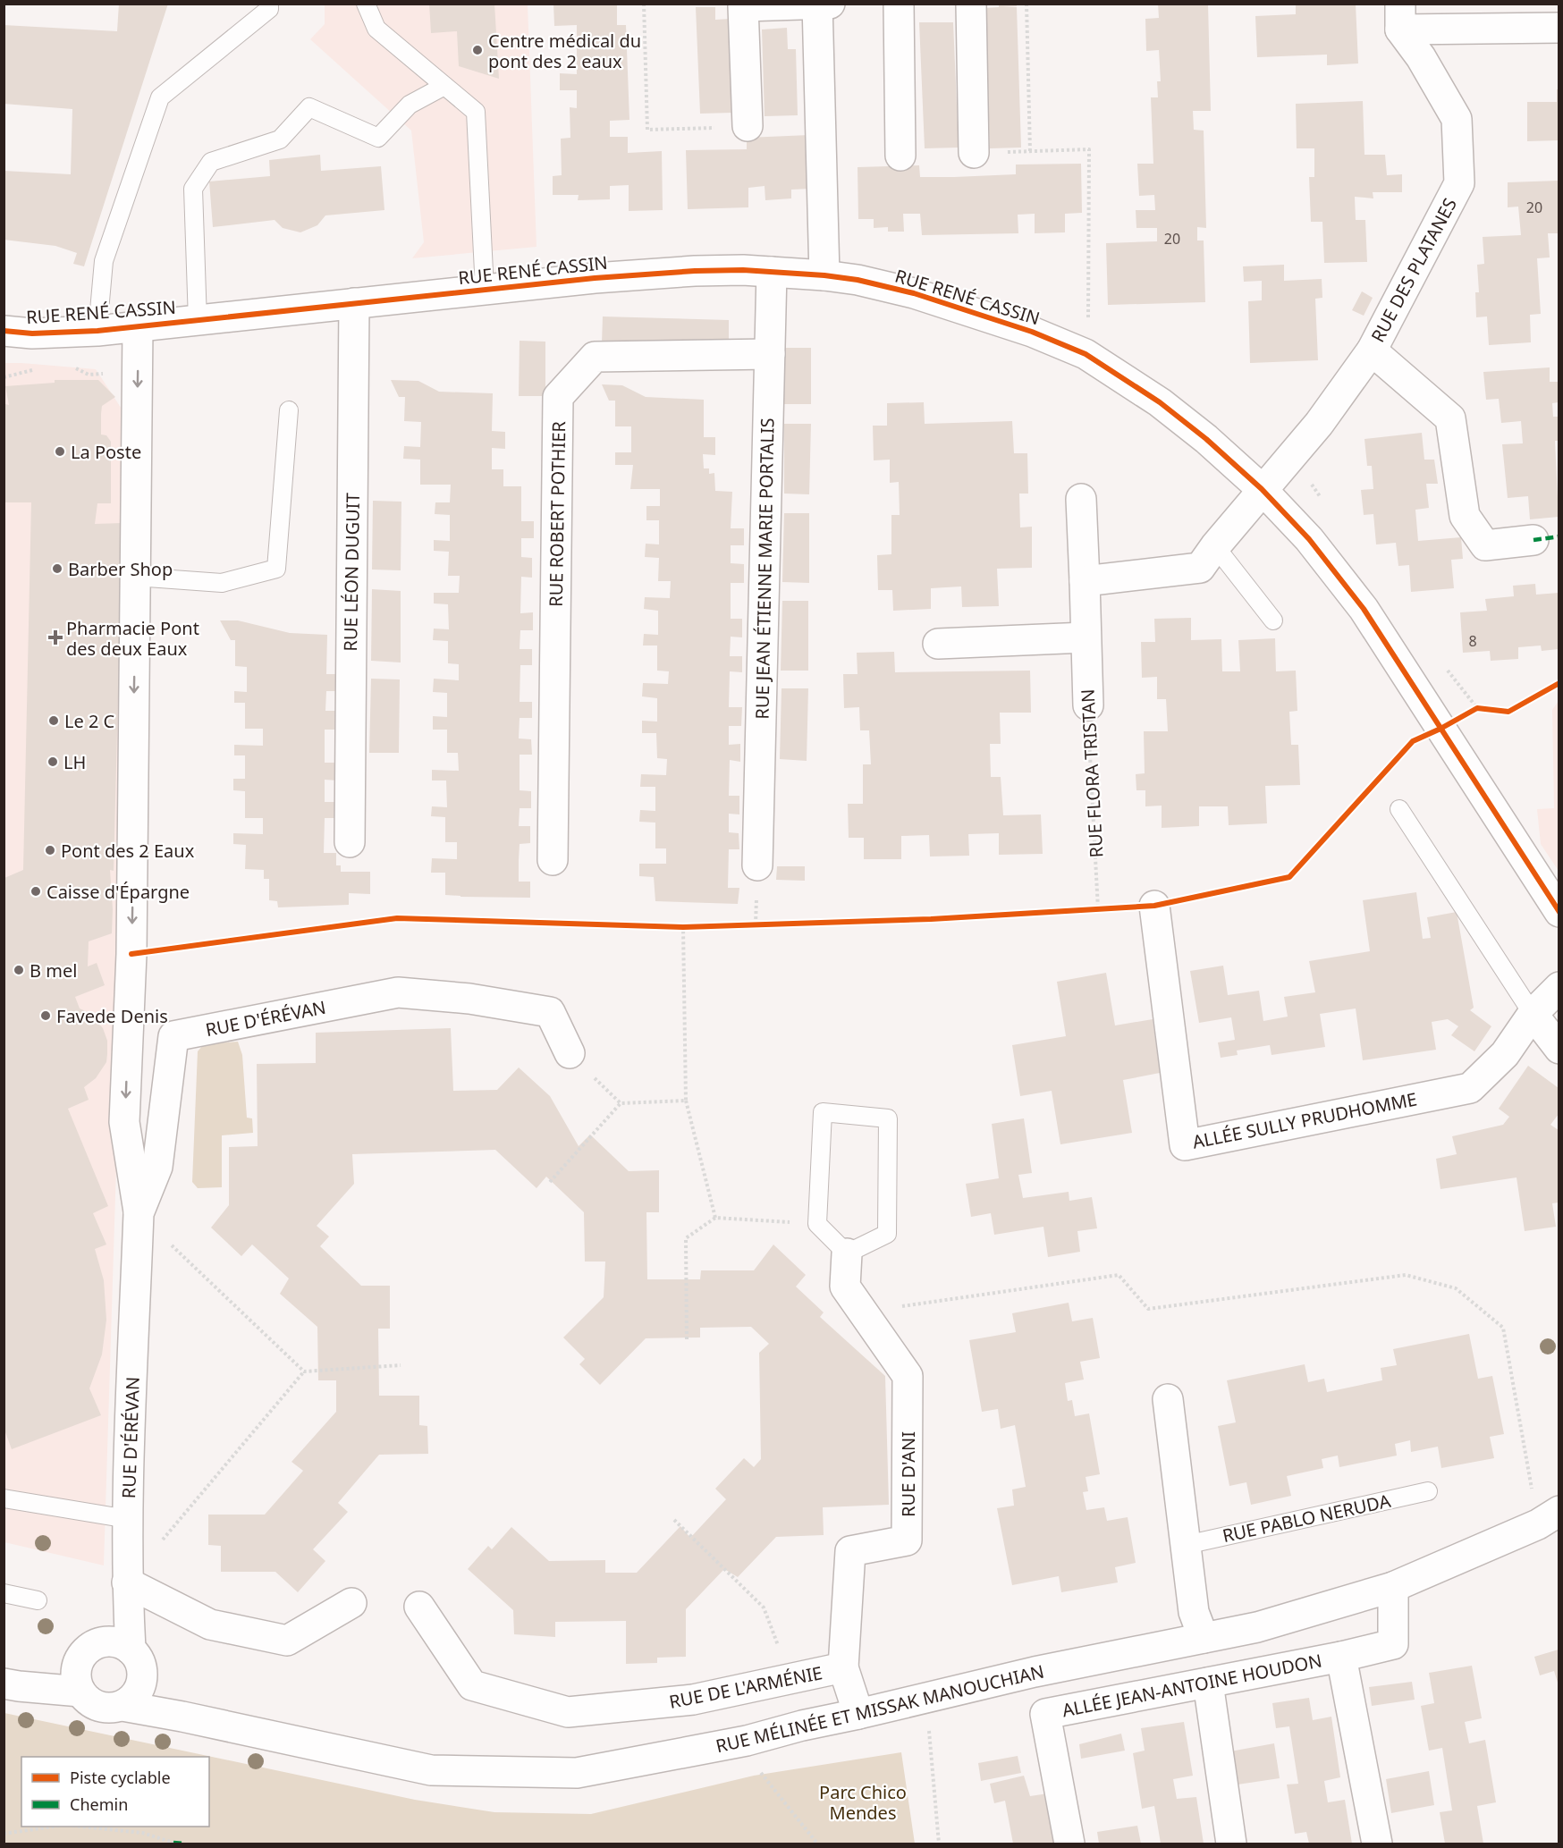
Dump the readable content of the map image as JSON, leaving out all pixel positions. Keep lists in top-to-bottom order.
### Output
{
  "streets": {
    "street": [
      "RUE RENÉ CASSIN",
      "RUE DES PLATANES",
      "RUE ROBERT POTHIER",
      "RUE JEAN ÉTIENNE MARIE PORTALIS",
      "RUE LÉON DUGUIT",
      "RUE FLORA TRISTAN",
      "RUE D'ÉRÉVAN",
      "ALLÉE SULLY PRUDHOMME",
      "RUE D'ANI",
      "ALLÉE JEAN-ANTOINE HOUDON",
      "RUE DE L'ARMÉNIE",
      "RUE MÉLINÉE ET MISSAK MANOUCHIAN"
    ],
    "lane": ["RUE PABLO NERUDA"]
  },
  "crossings": [
    ["RUE RENÉ CASSIN", "RUE DES PLATANES"],
    ["RUE RENÉ CASSIN", "RUE JEAN ÉTIENNE MARIE PORTALIS"],
    ["RUE RENÉ CASSIN", "RUE LÉON DUGUIT"],
    ["RUE ROBERT POTHIER", "RUE JEAN ÉTIENNE MARIE PORTALIS"],
    ["RUE D'ÉRÉVAN", "RUE MÉLINÉE ET MISSAK MANOUCHIAN"],
    ["RUE D'ANI", "RUE DE L'ARMÉNIE"],
    ["ALLÉE JEAN-ANTOINE HOUDON", "RUE MÉLINÉE ET MISSAK MANOUCHIAN"],
    ["RUE DE L'ARMÉNIE", "RUE MÉLINÉE ET MISSAK MANOUCHIAN"]
  ],
  "parks": ["Parc Chico Mendes"],
  "places": {
    "other": [
      "Centre médical du pont des 2 eaux",
      "La Poste",
      "Barber Shop",
      "Le 2 C",
      "LH",
      "Pont des 2 Eaux",
      "Caisse d'Épargne",
      "B mel",
      "Favede Denis"
    ],
    "health": ["Pharmacie Pont des deux Eaux"]
  },
  "house_numbers": ["20", "20", "8"],
  "legend": ["Piste cyclable", "Chemin"]
}
